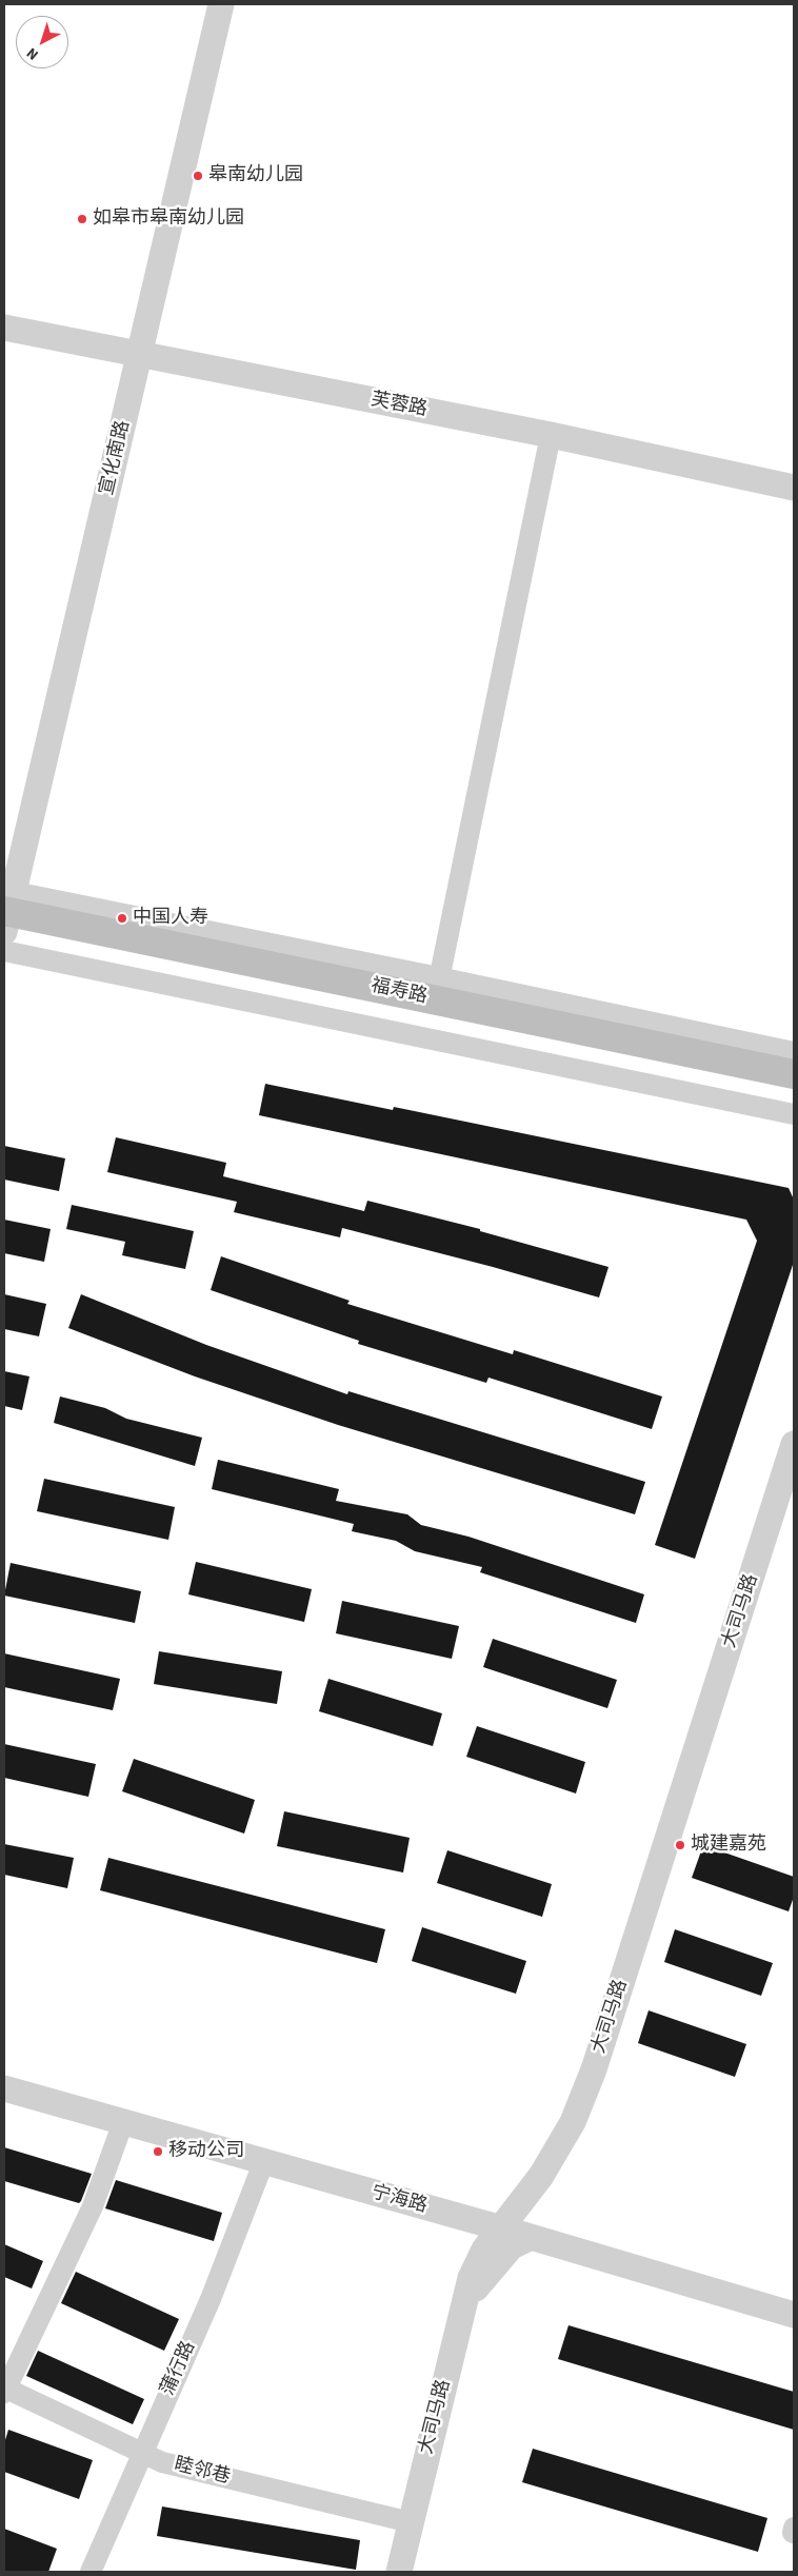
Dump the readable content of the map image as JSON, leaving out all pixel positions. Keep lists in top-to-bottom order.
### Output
{
  "streets": {
    "main road": ["福寿路"],
    "street": [
      "芙蓉路",
      "宣化南路",
      "大司马路",
      "宁海路",
      "蒲行路",
      "睦邻巷"
    ]
  },
  "crossings": [
    ["芙蓉路", "宣化南路"],
    ["宣化南路", "福寿路"],
    ["大司马路", "宁海路"],
    ["大司马路", "睦邻巷"],
    ["宁海路", "蒲行路"],
    ["蒲行路", "睦邻巷"]
  ],
  "places": [
    "皋南幼儿园",
    "如皋市皋南幼儿园",
    "中国人寿",
    "城建嘉苑",
    "移动公司"
  ],
  "north": "bottom left"
}
